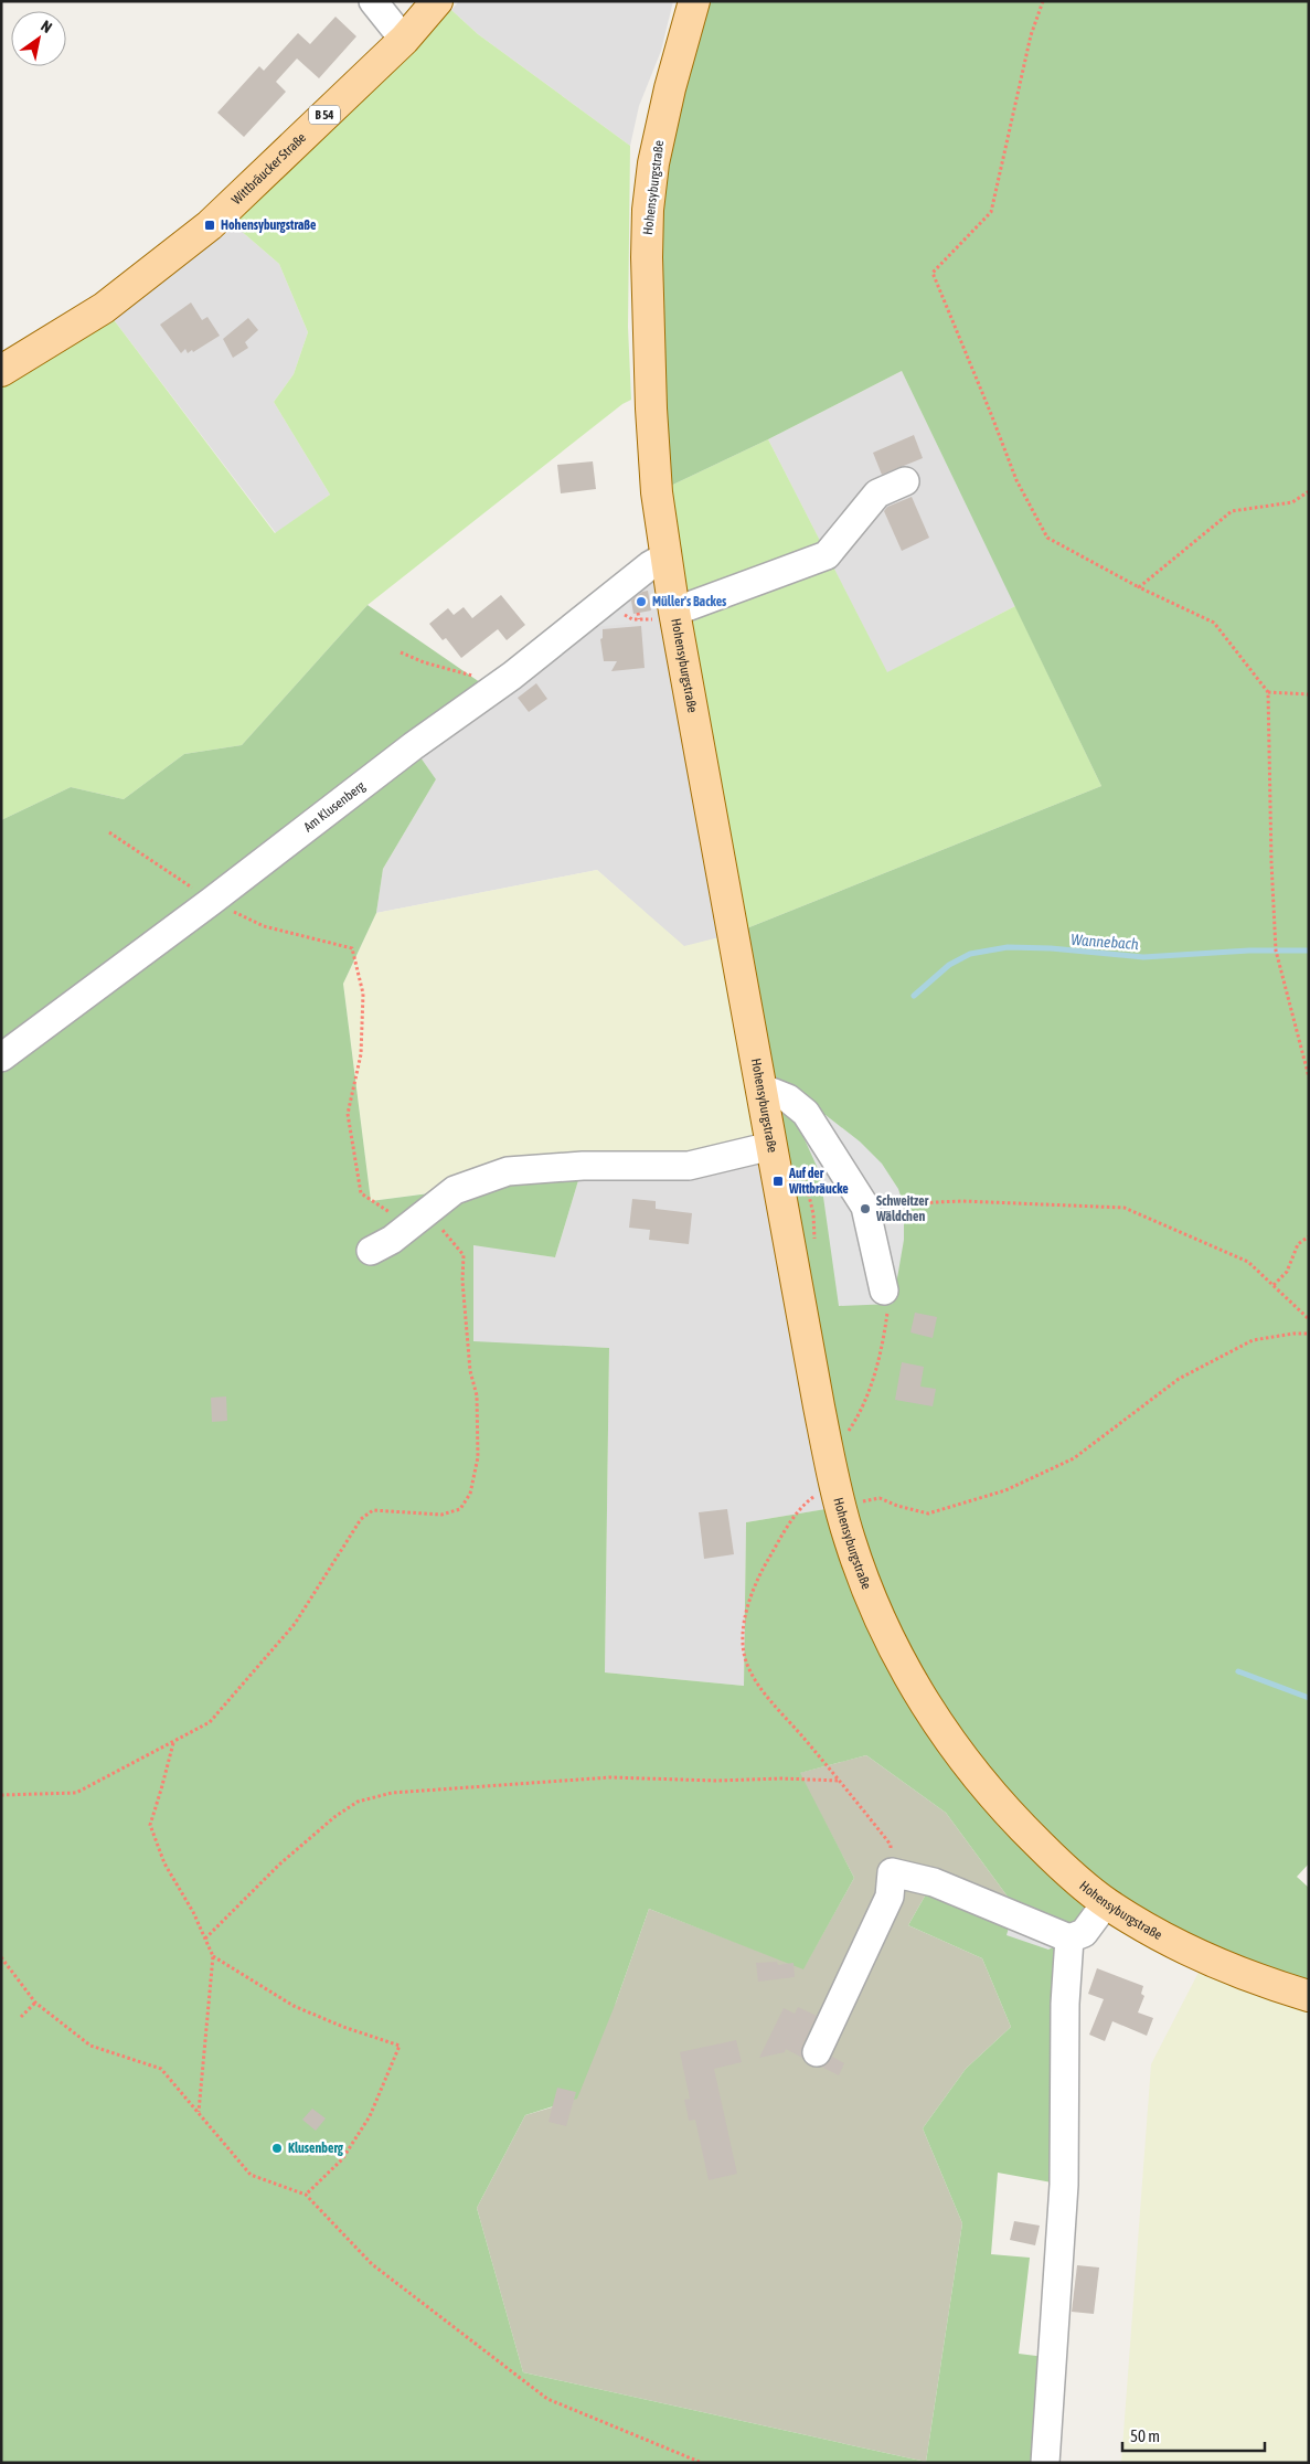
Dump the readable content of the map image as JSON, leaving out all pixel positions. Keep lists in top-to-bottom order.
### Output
{
  "streets": {
    "main road": ["B 54", "Wittbräucker Straße", "Hohensyburgstraße"],
    "street": ["Am Klusenberg"]
  },
  "crossings": [
    ["Hohensyburgstraße", "Am Klusenberg"]
  ],
  "water": ["Wannebach"],
  "places": {
    "transit": ["Hohensyburgstraße", "Auf der Wittbräucke"],
    "other": ["Müller's Backes", "Schweitzer Wäldchen", "Klusenberg"]
  },
  "scale_bar": "50 m",
  "north": "top right"
}
